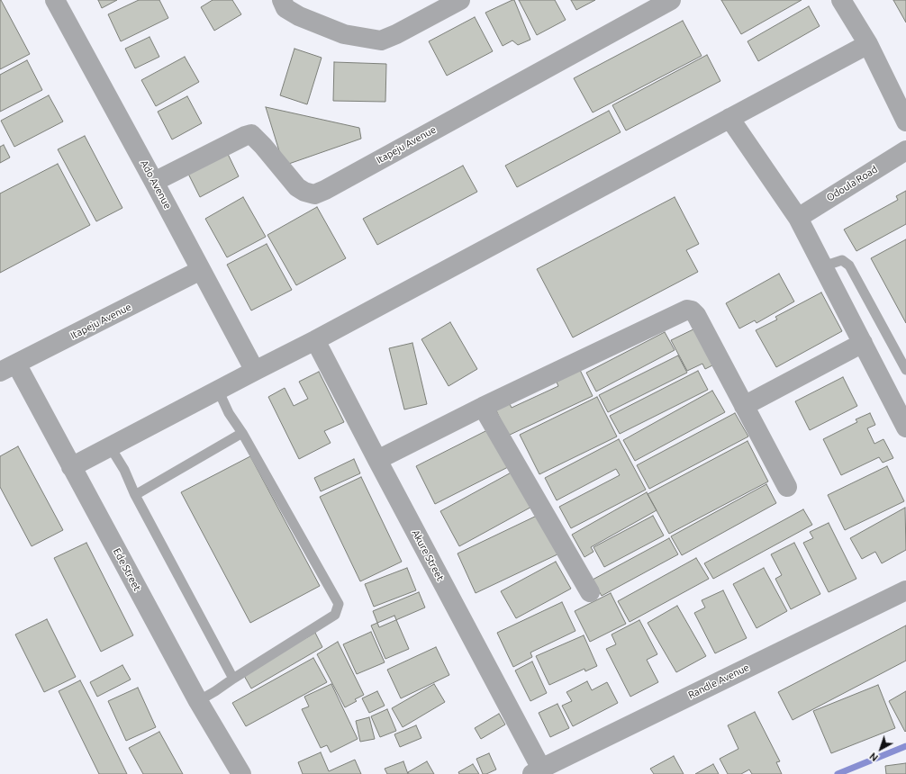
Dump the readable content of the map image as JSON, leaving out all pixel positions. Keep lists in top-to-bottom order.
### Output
{
  "streets": {
    "street": [
      "Itapeju Avenue",
      "Odoula Road",
      "Ado Avenue",
      "Akure Street",
      "Ede Street",
      "Randle Avenue"
    ]
  },
  "crossings": [
    ["Itapeju Avenue", "Ado Avenue"],
    ["Itapeju Avenue", "Ede Street"],
    ["Akure Street", "Randle Avenue"]
  ],
  "north": "bottom left"
}
